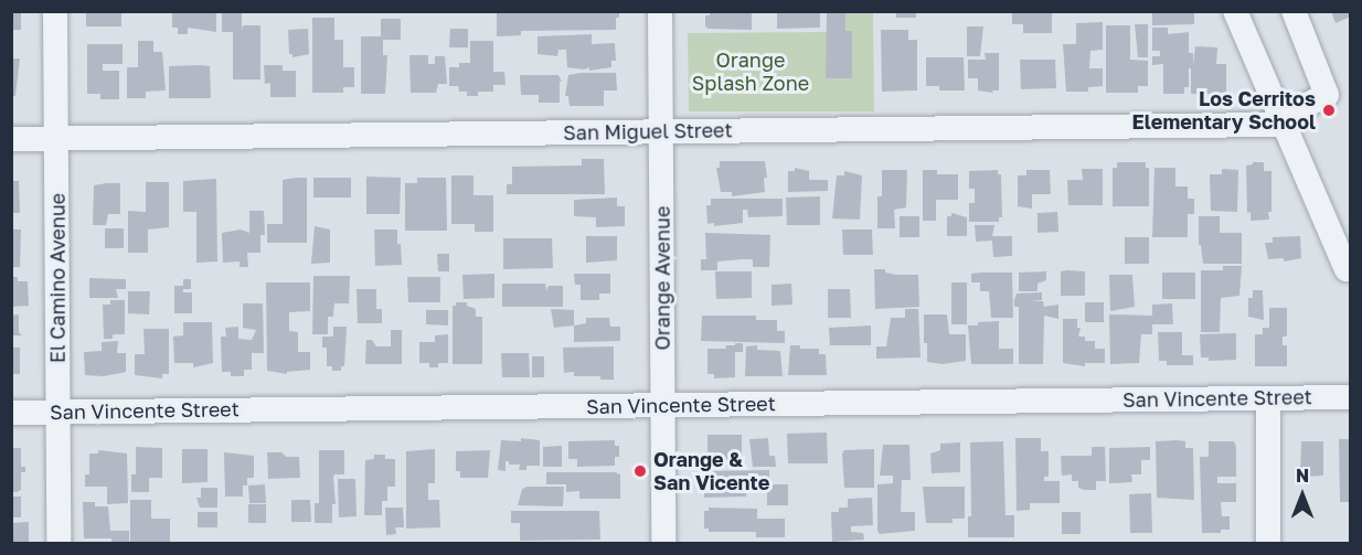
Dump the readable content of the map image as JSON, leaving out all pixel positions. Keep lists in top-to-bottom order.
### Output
{
  "streets": {
    "street": [
      "San Miguel Street",
      "El Camino Avenue",
      "Orange Avenue",
      "San Vincente Street"
    ]
  },
  "crossings": [
    ["San Miguel Street", "El Camino Avenue"],
    ["San Miguel Street", "Orange Avenue"],
    ["El Camino Avenue", "San Vincente Street"],
    ["Orange Avenue", "San Vincente Street"]
  ],
  "parks": ["Orange Splash Zone"],
  "places": ["Los Cerritos Elementary School", "Orange & San Vicente"],
  "north": "top"
}
